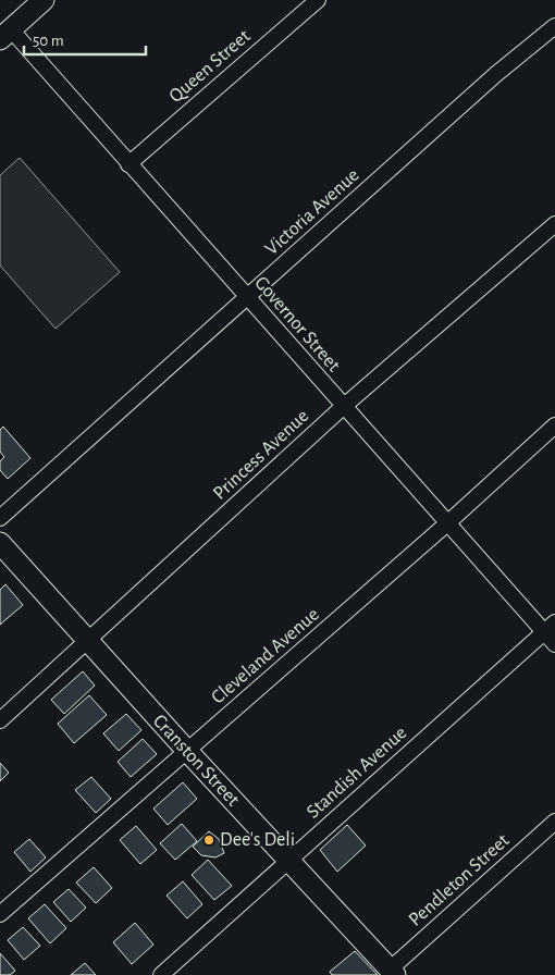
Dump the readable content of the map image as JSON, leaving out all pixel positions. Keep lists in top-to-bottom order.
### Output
{
  "streets": {
    "main road": ["Cranston Street"],
    "street": [
      "Queen Street",
      "Victoria Avenue",
      "Governor Street",
      "Princess Avenue",
      "Cleveland Avenue",
      "Standish Avenue",
      "Pendleton Street"
    ]
  },
  "crossings": [
    ["Queen Street", "Governor Street"],
    ["Victoria Avenue", "Governor Street"],
    ["Governor Street", "Princess Avenue"],
    ["Governor Street", "Cleveland Avenue"],
    ["Governor Street", "Standish Avenue"],
    ["Princess Avenue", "Cranston Street"],
    ["Cleveland Avenue", "Cranston Street"],
    ["Cranston Street", "Standish Avenue"],
    ["Cranston Street", "Pendleton Street"]
  ],
  "places": ["Dee's Deli"],
  "scale_bar": "50 m"
}
